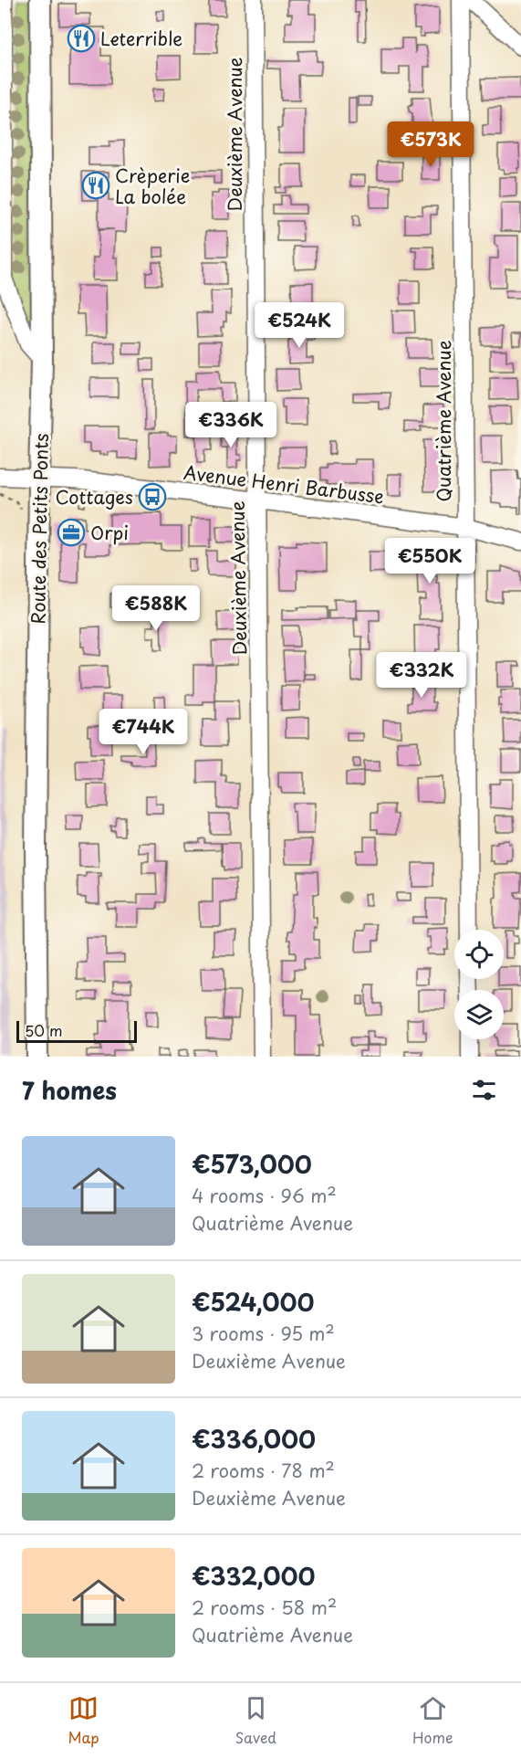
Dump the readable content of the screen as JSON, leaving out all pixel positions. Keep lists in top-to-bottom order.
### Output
{
  "streets": {
    "main road": ["Route des Petits Ponts"],
    "street": ["Deuxième Avenue", "Quatrième Avenue", "Avenue Henri Barbusse"]
  },
  "crossings": [
    ["Deuxième Avenue", "Avenue Henri Barbusse"],
    ["Quatrième Avenue", "Avenue Henri Barbusse"],
    ["Avenue Henri Barbusse", "Route des Petits Ponts"]
  ],
  "places": {
    "restaurant": ["Leterrible", "Crèperie La bolée"],
    "bus stop": ["Cottages"],
    "office": ["Orpi"]
  },
  "scale_bar": "50 m",
  "page": {
    "price": [
      "€573K",
      "€524K",
      "€336K",
      "€550K",
      "€588K",
      "€332K",
      "€744K"
    ],
    "scale": "50 m",
    "heading": "7 homes",
    "list": [
      {
        "name": "€573,000",
        "note": "4 rooms · 96 m² · Quatrième Avenue"
      },
      {
        "name": "€524,000",
        "note": "3 rooms · 95 m² · Deuxième Avenue"
      },
      {
        "name": "€336,000",
        "note": "2 rooms · 78 m² · Deuxième Avenue"
      },
      {
        "name": "€332,000",
        "note": "2 rooms · 58 m² · Quatrième Avenue"
      }
    ],
    "tabs": ["Map", "Saved", "Home"]
  }
}
